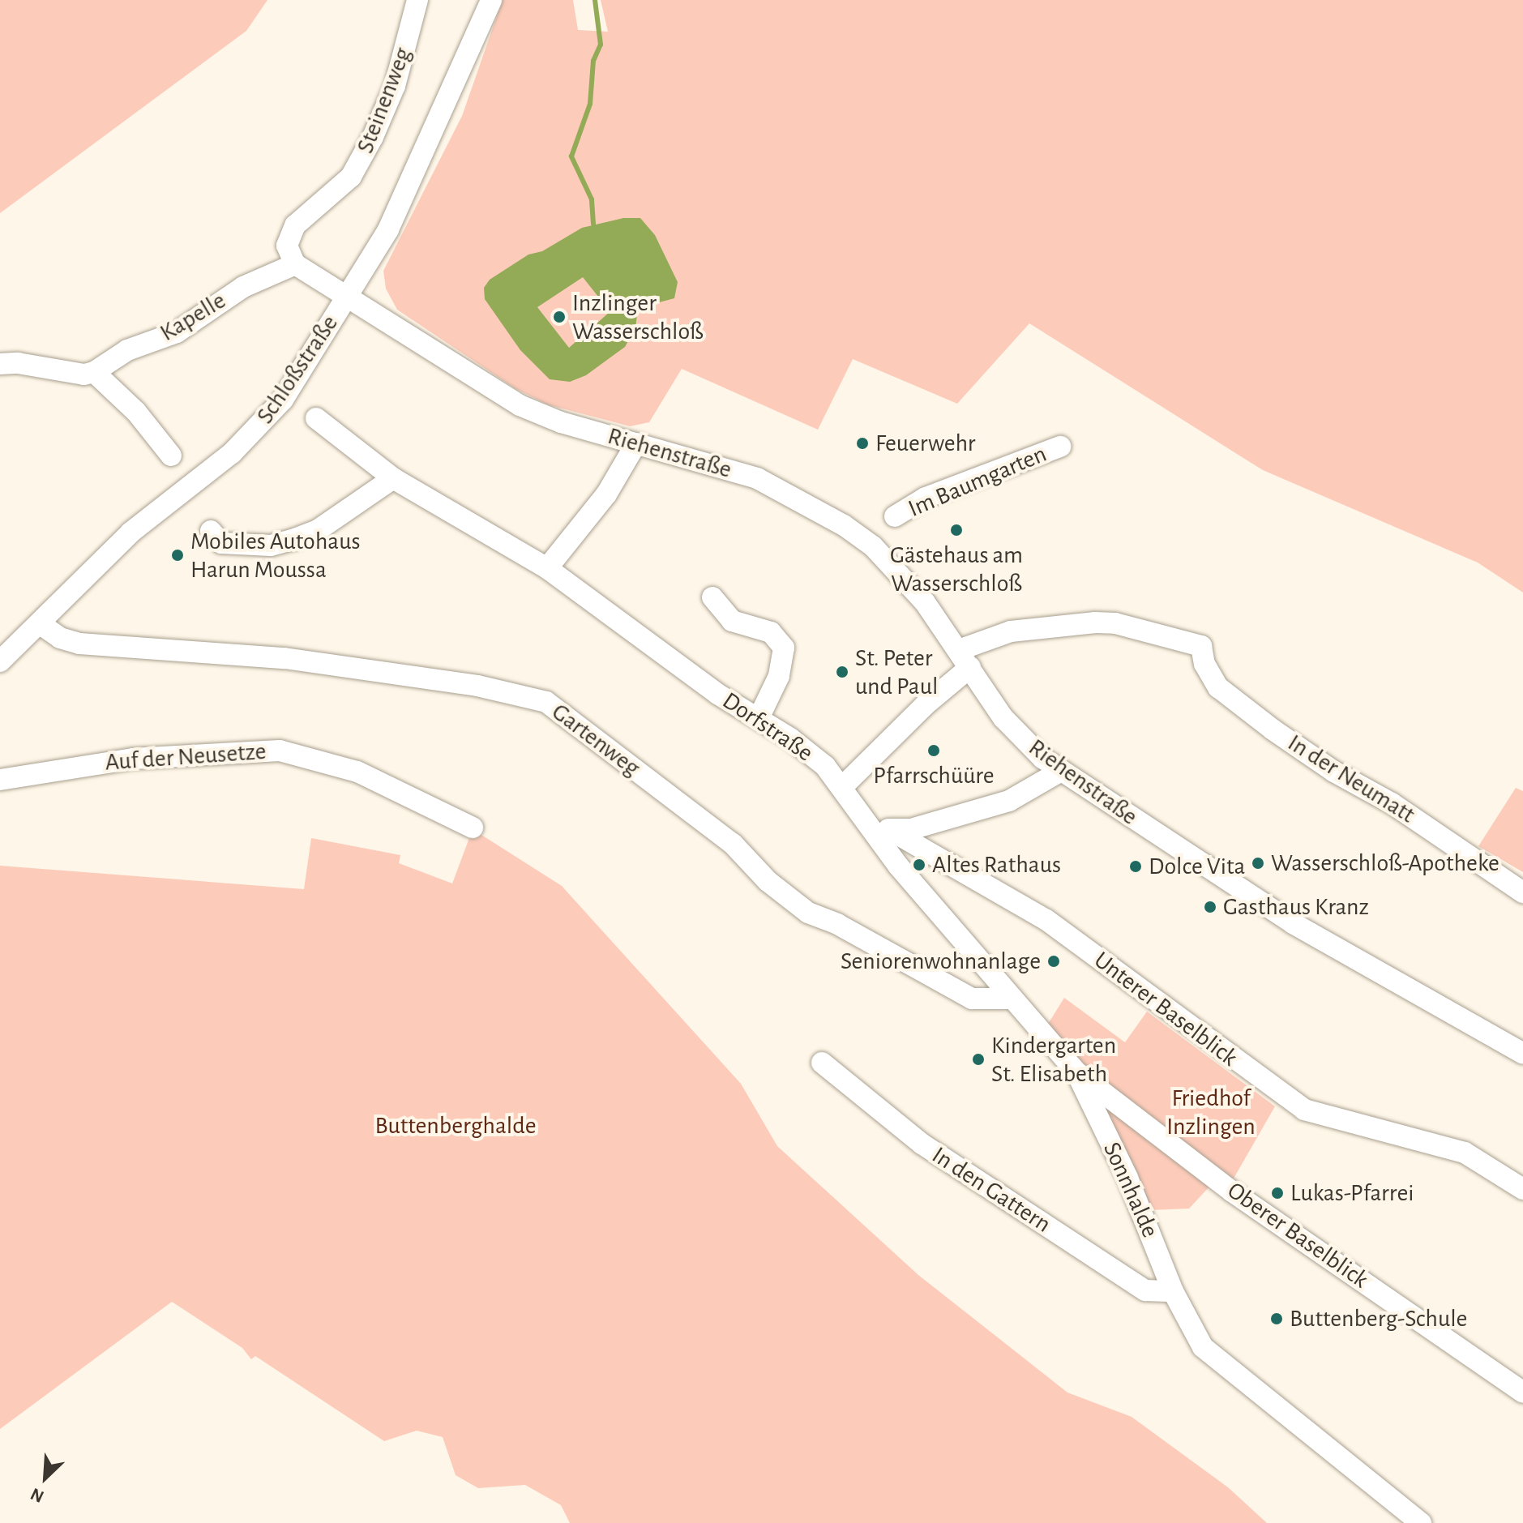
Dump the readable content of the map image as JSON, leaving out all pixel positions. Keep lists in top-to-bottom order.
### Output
{
  "streets": {
    "street": [
      "Steinenweg",
      "Kapelle",
      "Schloßstraße",
      "Riehenstraße",
      "Im Baumgarten",
      "Dorfstraße",
      "Gartenweg",
      "Auf der Neusetze",
      "In der Neumatt",
      "Unterer Baselblick",
      "In den Gattern",
      "Sonnhalde",
      "Oberer Baselblick"
    ]
  },
  "crossings": [
    ["Steinenweg", "Kapelle"],
    ["Schloßstraße", "Riehenstraße"],
    ["Schloßstraße", "Gartenweg"],
    ["Riehenstraße", "In der Neumatt"],
    ["Dorfstraße", "Sonnhalde"],
    ["Gartenweg", "Sonnhalde"],
    ["In den Gattern", "Sonnhalde"],
    ["Sonnhalde", "Oberer Baselblick"]
  ],
  "parks": ["Friedhof Inzlingen", "Buttenberghalde"],
  "places": [
    "Inzlinger Wasserschloß",
    "Feuerwehr",
    "Gästehaus am Wasserschloß",
    "Mobiles Autohaus Harun Moussa",
    "St. Peter und Paul",
    "Pfarrschüüre",
    "Wasserschloß-Apotheke",
    "Altes Rathaus",
    "Dolce Vita",
    "Gasthaus Kranz",
    "Seniorenwohnanlage",
    "Kindergarten St. Elisabeth",
    "Lukas-Pfarrei",
    "Buttenberg-Schule"
  ],
  "north": "bottom left"
}
